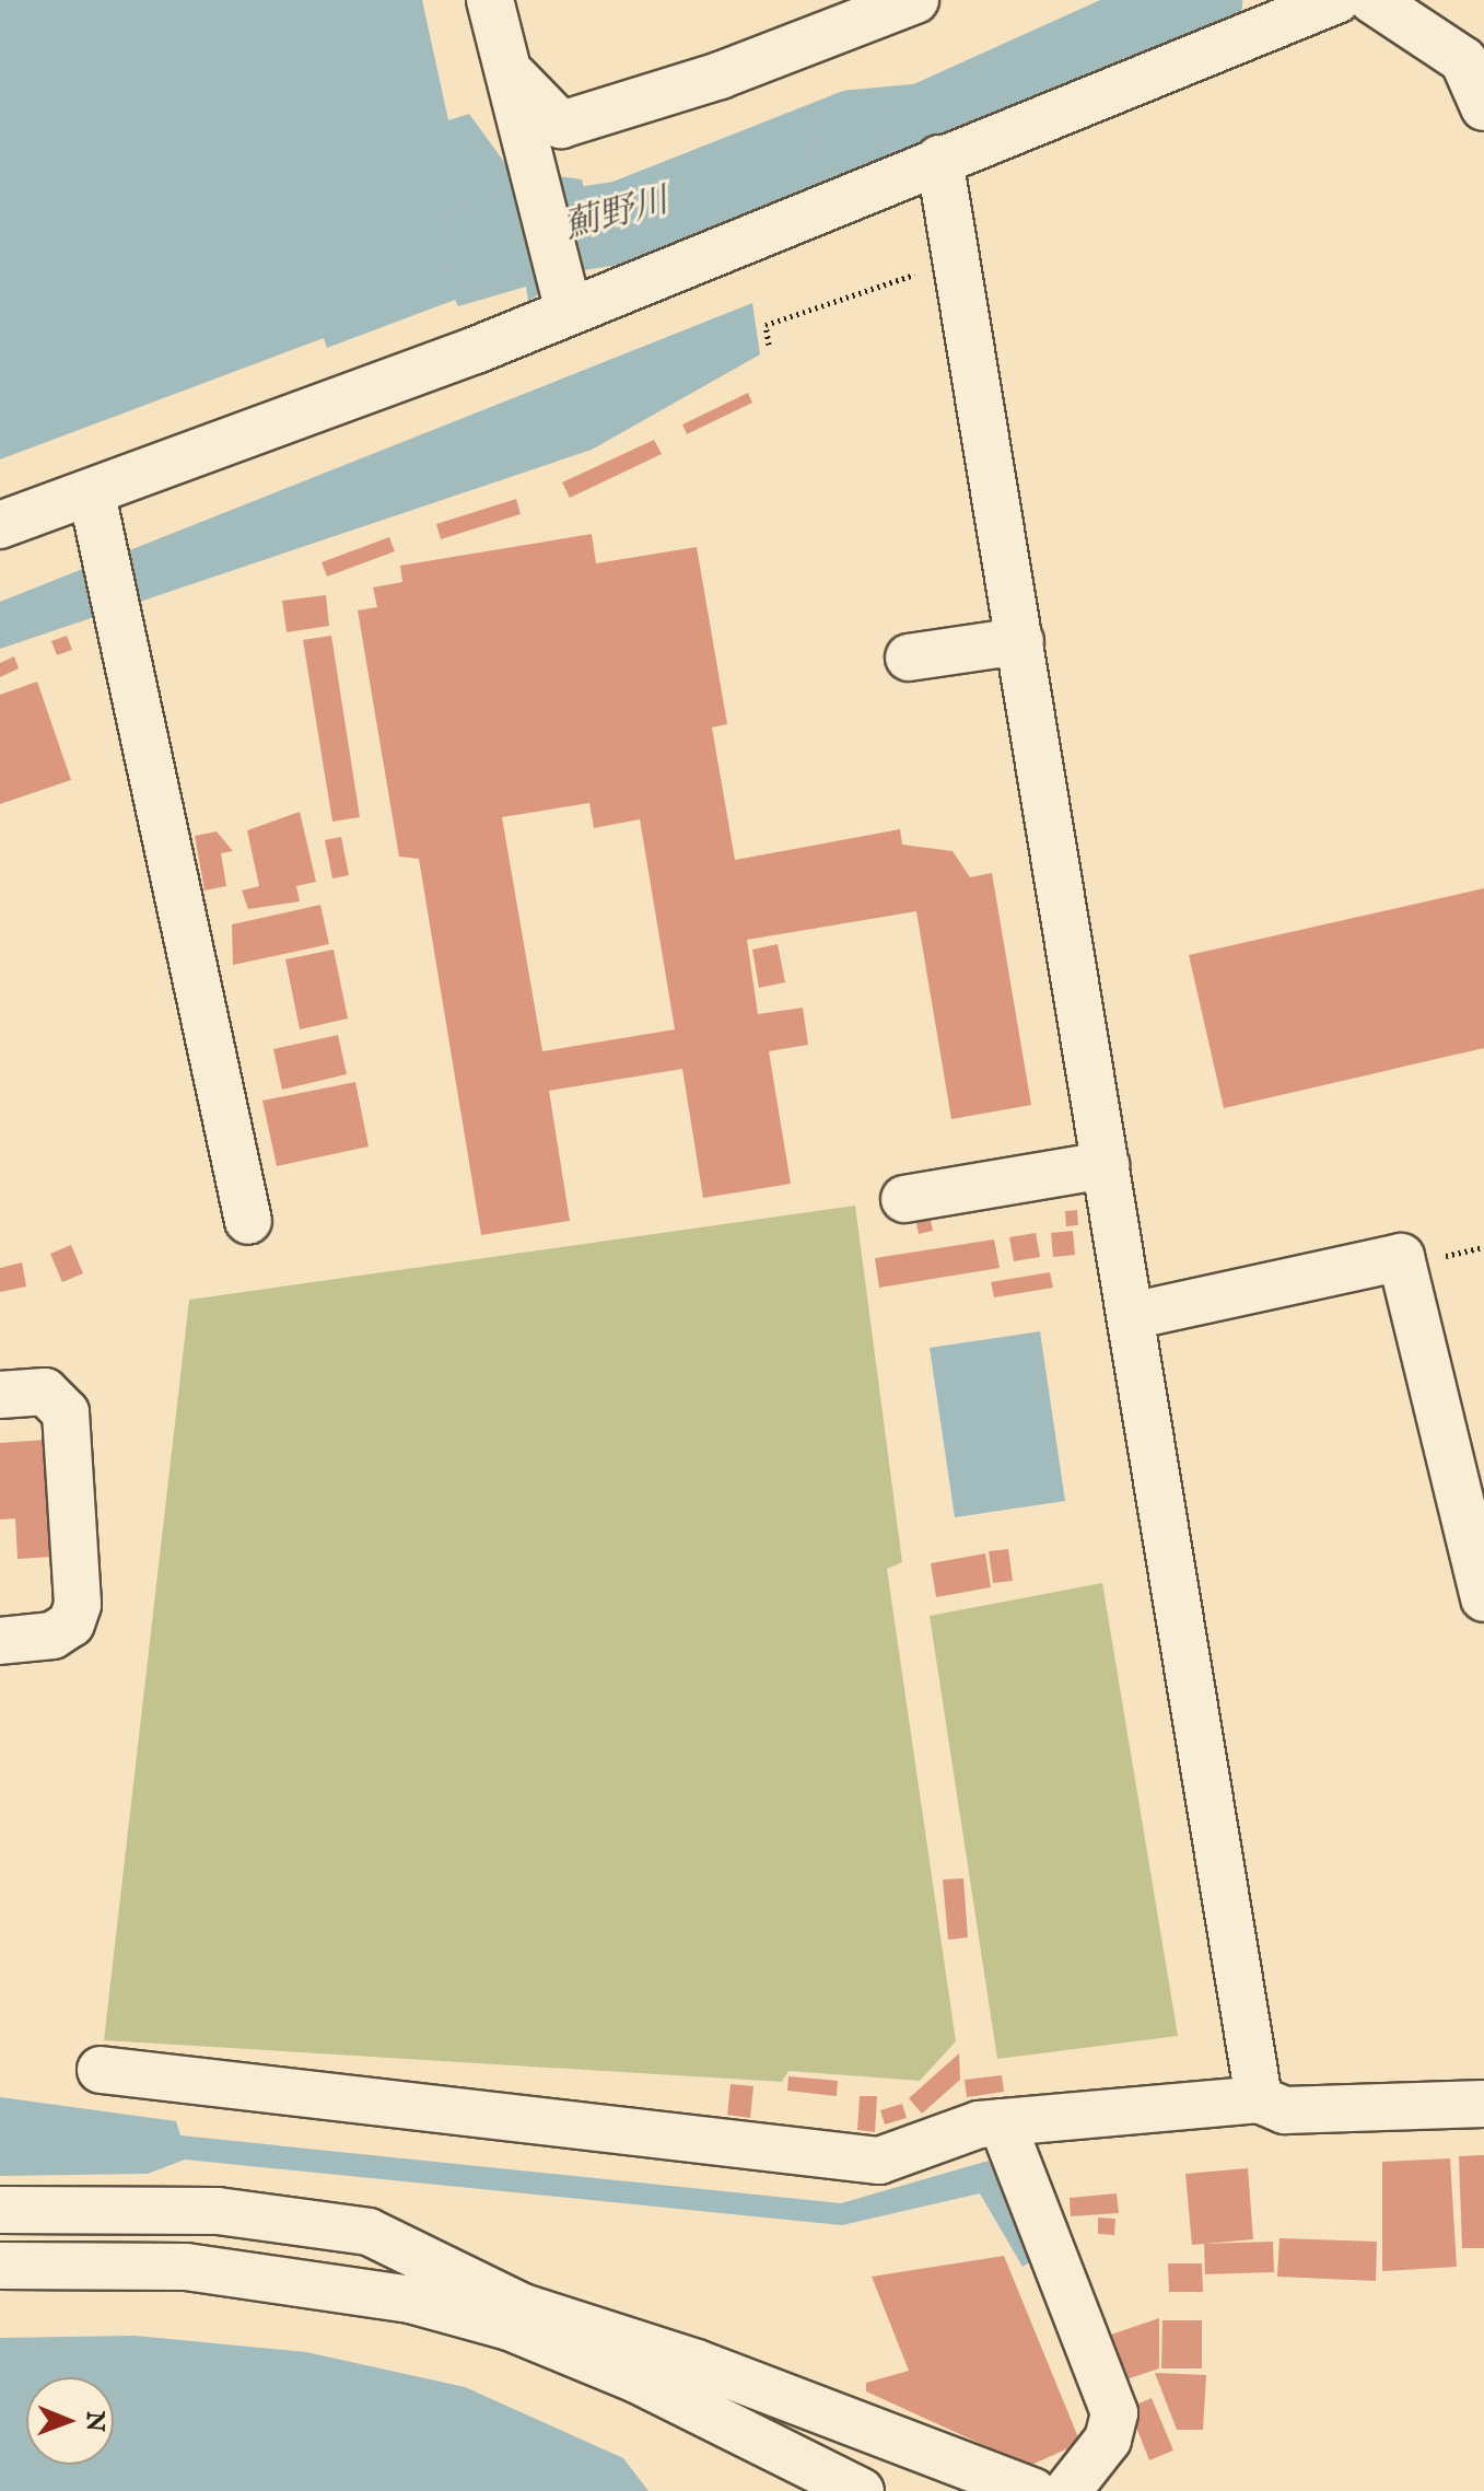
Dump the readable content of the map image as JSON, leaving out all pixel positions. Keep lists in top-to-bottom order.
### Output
{
  "water": ["薊野川"],
  "north": "right"
}
